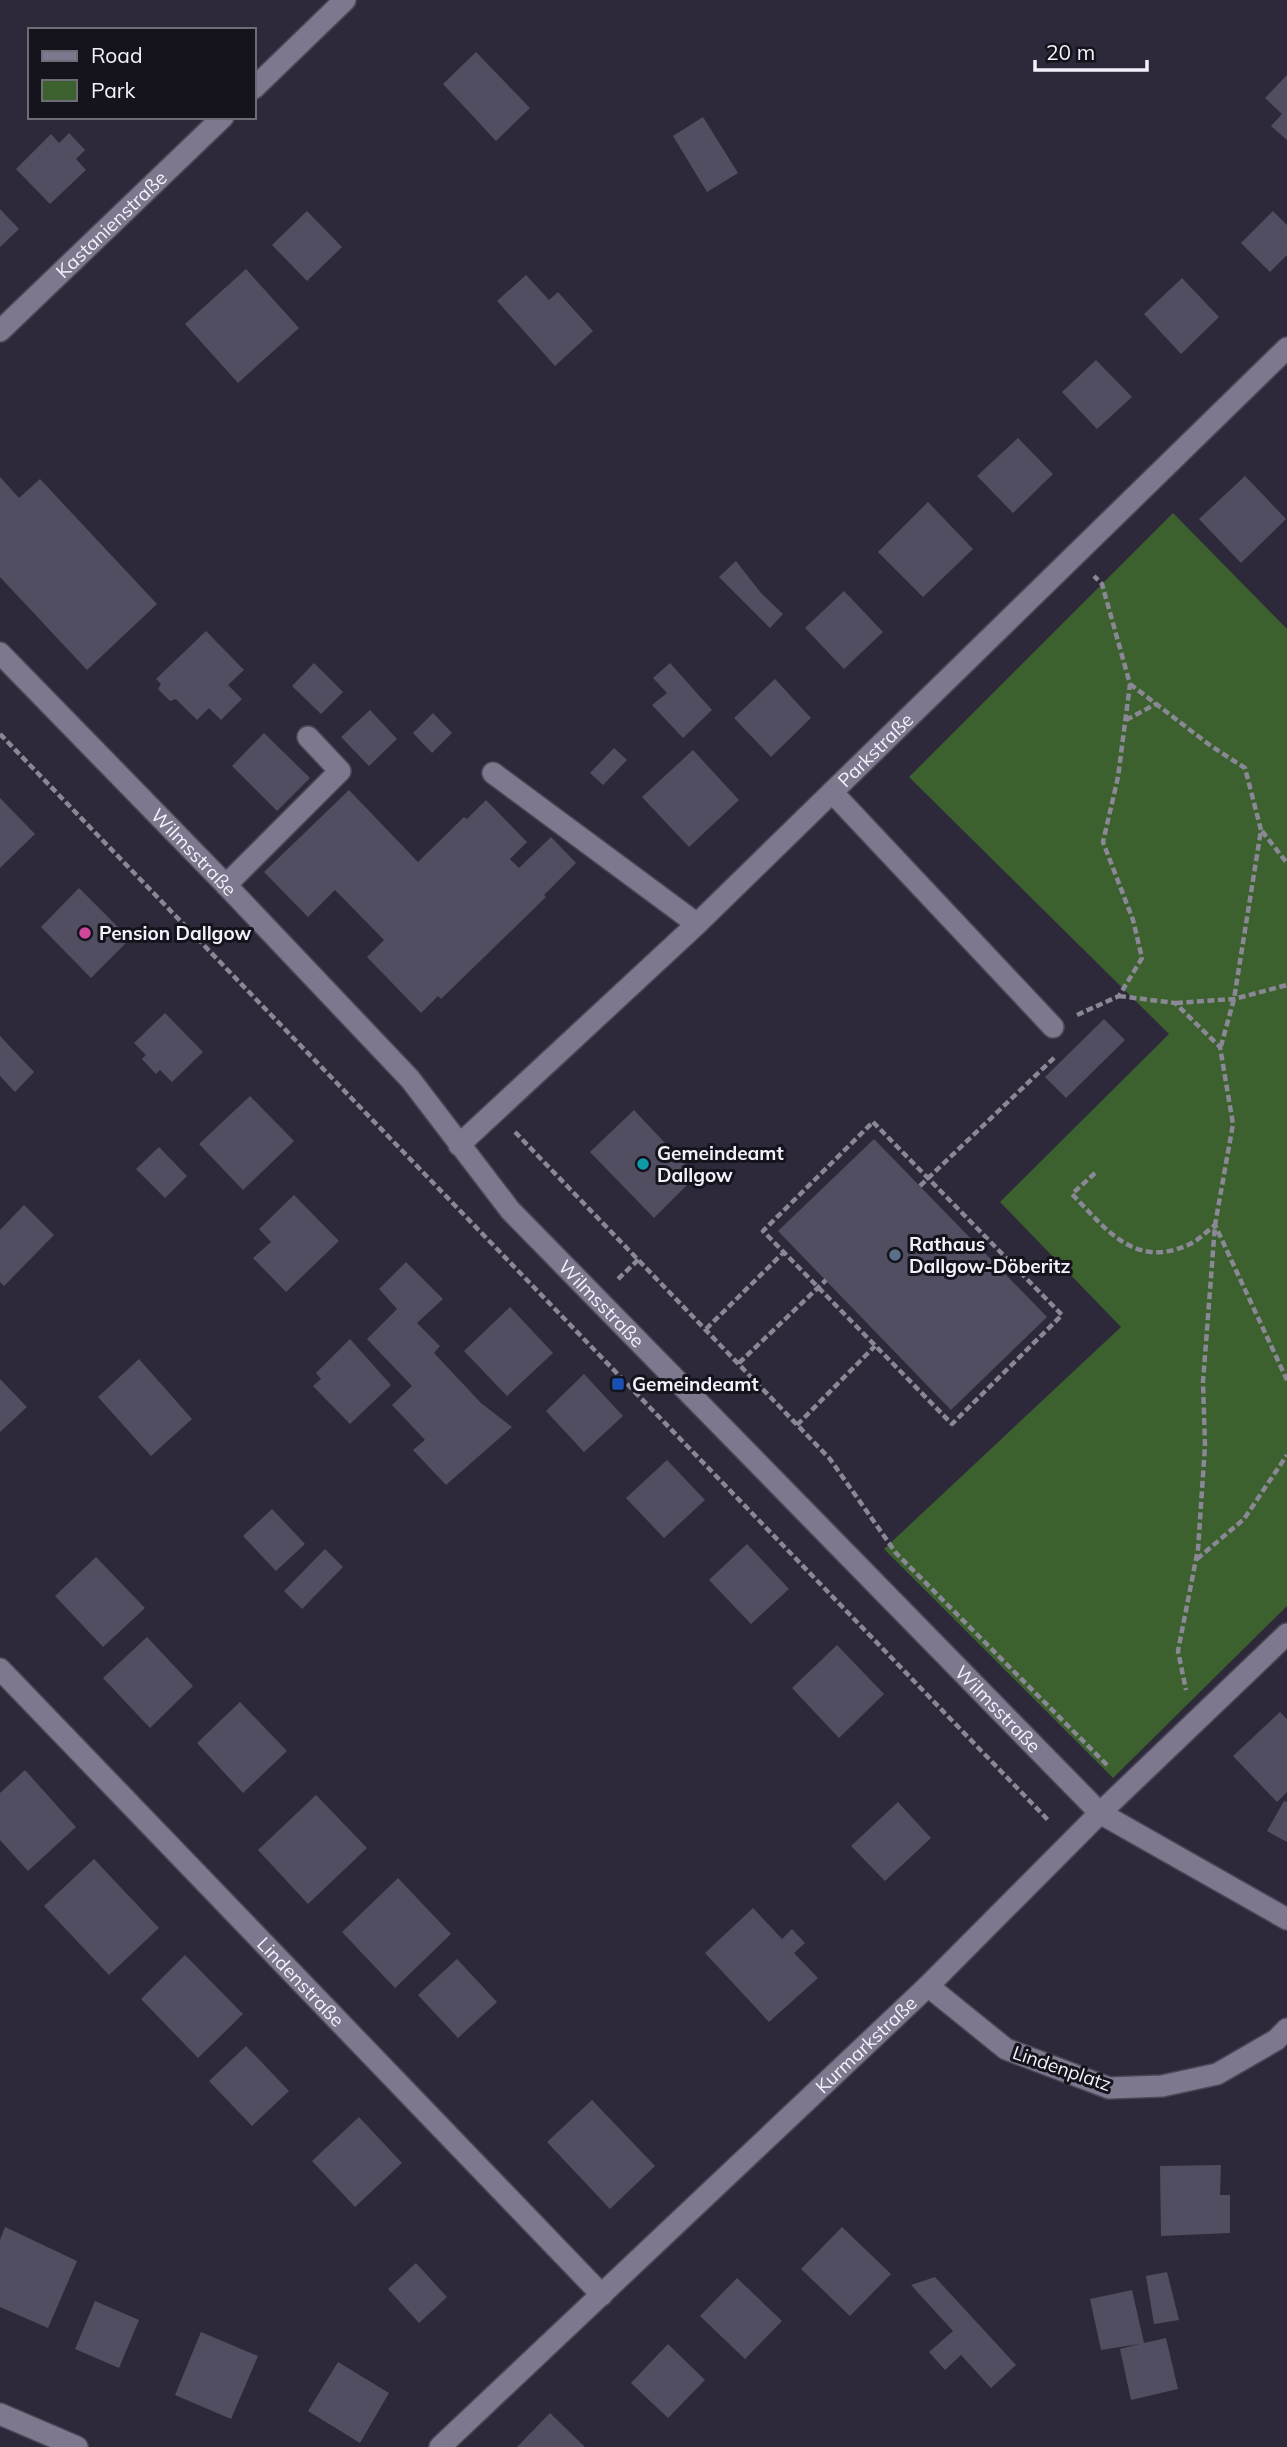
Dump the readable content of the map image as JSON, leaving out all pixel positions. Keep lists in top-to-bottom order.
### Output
{
  "streets": {
    "street": [
      "Kastanienstraße",
      "Parkstraße",
      "Wilmsstraße",
      "Lindenstraße",
      "Kurmarkstraße",
      "Lindenplatz"
    ]
  },
  "crossings": [
    ["Parkstraße", "Wilmsstraße"],
    ["Wilmsstraße", "Kurmarkstraße"],
    ["Lindenstraße", "Kurmarkstraße"],
    ["Kurmarkstraße", "Lindenplatz"]
  ],
  "places": {
    "other": ["Pension Dallgow", "Gemeindeamt Dallgow", "Rathaus Dallgow-Döberitz"],
    "transit": ["Gemeindeamt"]
  },
  "legend": ["Road", "Park"],
  "scale_bar": "20 m"
}
